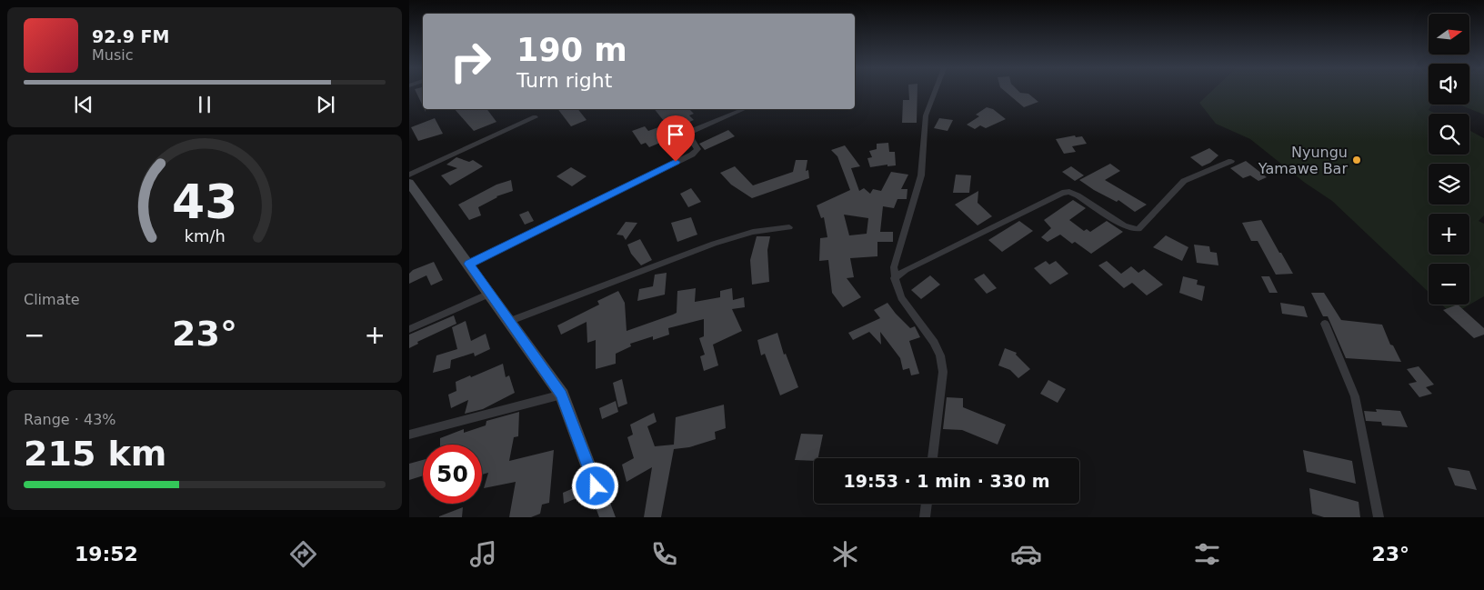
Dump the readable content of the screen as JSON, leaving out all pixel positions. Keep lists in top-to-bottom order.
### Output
{
  "places": ["Nyungu Yamawe Bar"],
  "north": "right",
  "page": {
    "map_buttons": ["+", "−"],
    "turn": ["190 m", "Turn right"],
    "song": ["92.9 FM", "Music"],
    "tile": [
      "Climate",
      ["Range · 43%", "215 km"]
    ],
    "heat": ["−", "23°", "+"],
    "limit": "50",
    "trip": "19:53 · 1 min · 330 m",
    "tabs": ["19:52", "23°"],
    "gauge": ["43", "km/h"]
  }
}
